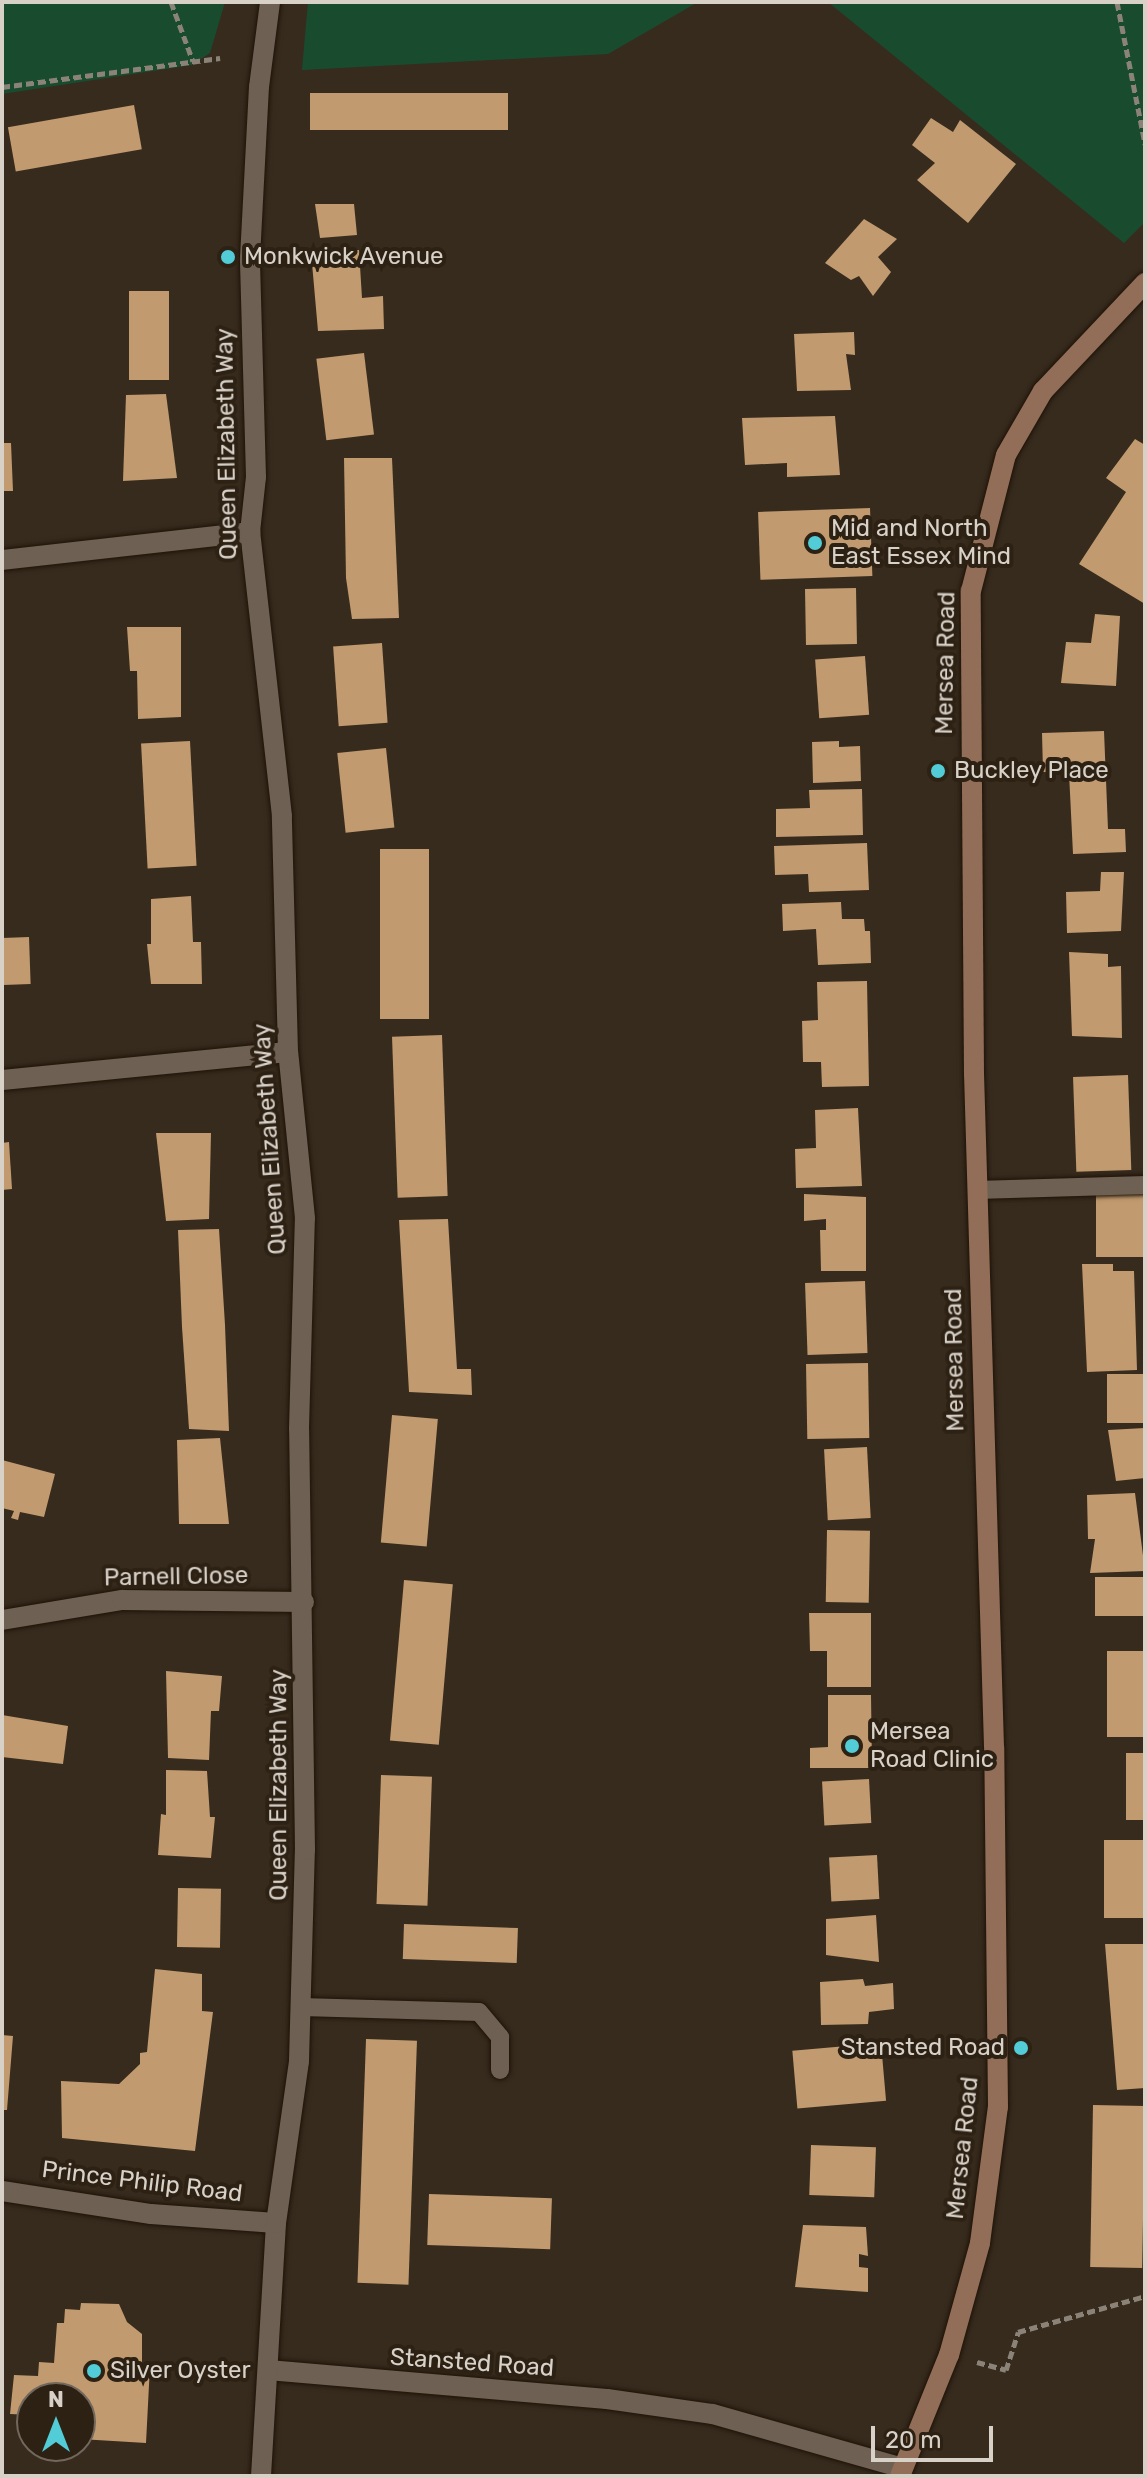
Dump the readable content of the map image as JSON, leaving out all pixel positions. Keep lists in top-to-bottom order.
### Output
{
  "streets": {
    "main road": ["Mersea Road"],
    "street": [
      "Queen Elizabeth Way",
      "Parnell Close",
      "Prince Philip Road",
      "Stansted Road"
    ]
  },
  "crossings": [
    ["Queen Elizabeth Way", "Parnell Close"],
    ["Queen Elizabeth Way", "Prince Philip Road"],
    ["Queen Elizabeth Way", "Stansted Road"],
    ["Mersea Road", "Stansted Road"]
  ],
  "places": [
    "Monkwick Avenue",
    "Mid and North East Essex Mind",
    "Buckley Place",
    "Mersea Road Clinic",
    "Stansted Road",
    "Silver Oyster"
  ],
  "scale_bar": "20 m",
  "north": "top"
}
